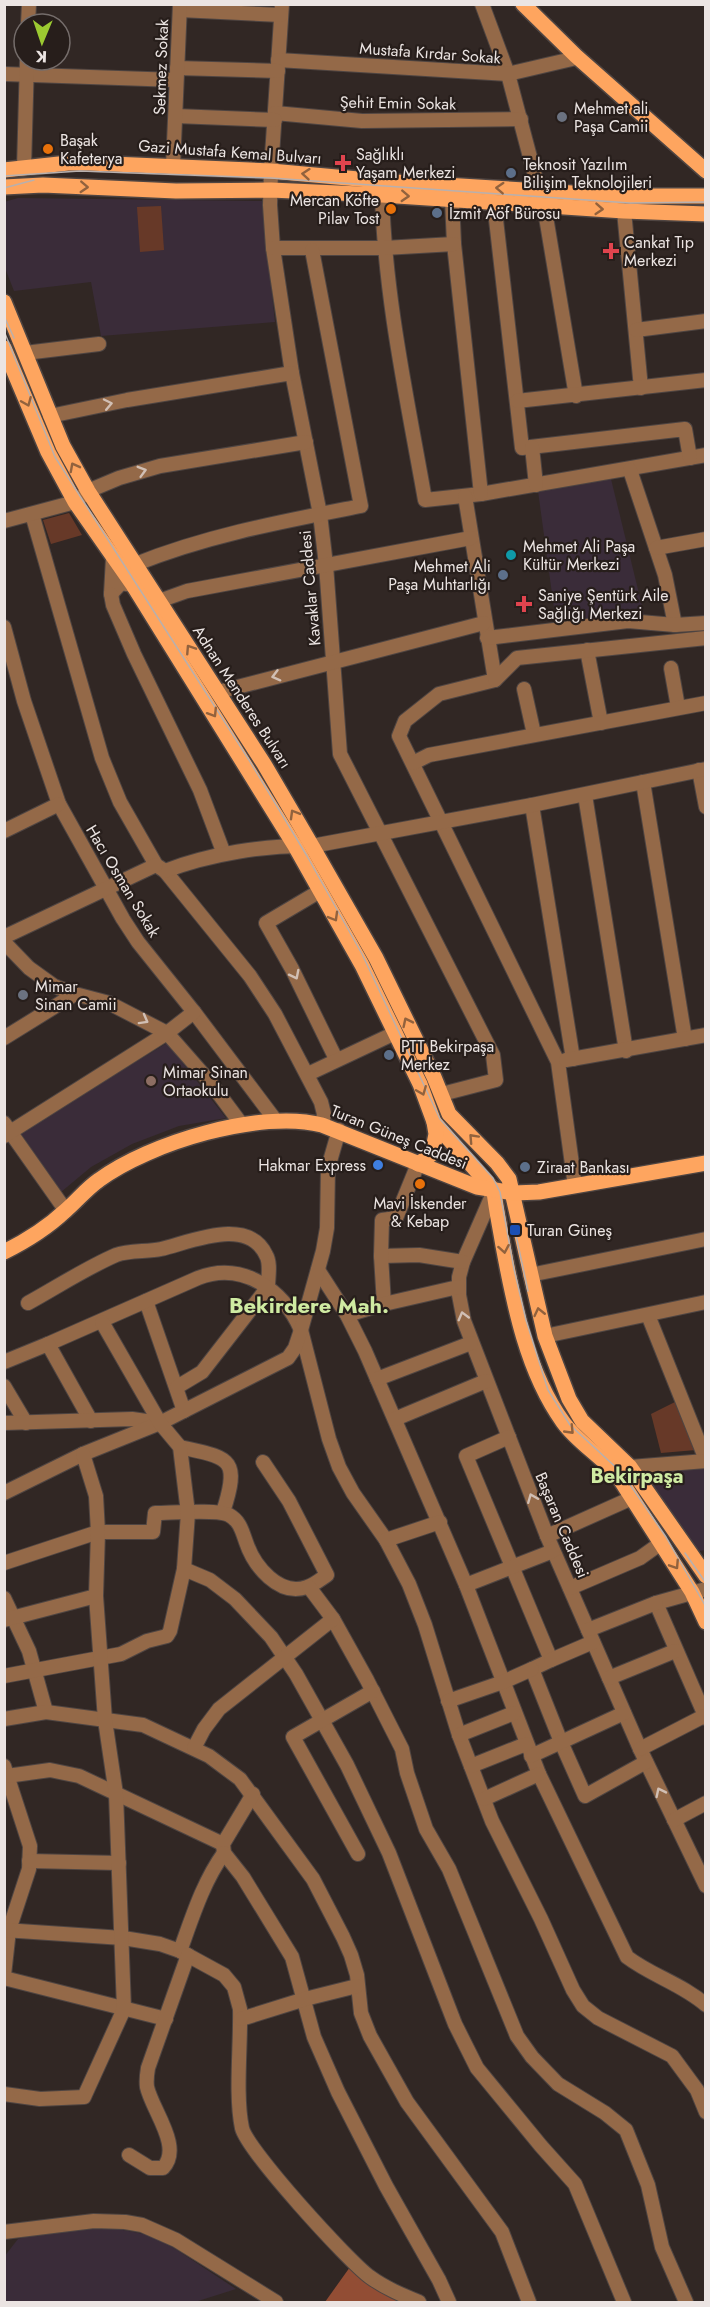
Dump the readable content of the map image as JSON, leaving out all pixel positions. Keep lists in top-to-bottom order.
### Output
{
  "streets": {
    "main road": ["Gazi Mustafa Kemal Bulvarı", "Adnan Menderes Bulvarı", "Turan Güneş Caddesi"],
    "street": [
      "Mustafa Kırdar Sokak",
      "Sekmez Sokak",
      "Şehit Emin Sokak",
      "Kavaklar Caddesi",
      "Hacı Osman Sokak",
      "Başaran Caddesi"
    ]
  },
  "crossings": [
    ["Mustafa Kırdar Sokak", "Sekmez Sokak"],
    ["Mustafa Kırdar Sokak", "Kavaklar Caddesi"],
    ["Sekmez Sokak", "Şehit Emin Sokak"],
    ["Sekmez Sokak", "Gazi Mustafa Kemal Bulvarı"],
    ["Şehit Emin Sokak", "Kavaklar Caddesi"],
    ["Gazi Mustafa Kemal Bulvarı", "Kavaklar Caddesi"],
    ["Kavaklar Caddesi", "Adnan Menderes Bulvarı"],
    ["Adnan Menderes Bulvarı", "Turan Güneş Caddesi"],
    ["Adnan Menderes Bulvarı", "Başaran Caddesi"],
    ["Hacı Osman Sokak", "Turan Güneş Caddesi"],
    ["Turan Güneş Caddesi", "Başaran Caddesi"]
  ],
  "districts": ["Bekirdere Mah.", "Bekirpaşa"],
  "places": {
    "other": [
      "Mehmet ali Paşa Camii",
      "Başak Kafeterya",
      "Teknosit Yazılım Bilişim Teknolojileri",
      "Mercan Köfte Pilav Tost",
      "İzmit Aöf Bürosu",
      "Mehmet Ali Paşa Kültür Merkezi",
      "Mehmet Ali Paşa Muhtarlığı",
      "Mimar Sinan Camii",
      "PTT Bekirpaşa Merkez",
      "Mimar Sinan Ortaokulu",
      "Hakmar Express",
      "Ziraat Bankası",
      "Mavi İskender & Kebap"
    ],
    "health": ["Sağlıklı Yaşam Merkezi", "Cankat Tıp Merkezi", "Saniye Şentürk Aile Sağlığı Merkezi"],
    "transit": ["Turan Güneş"]
  },
  "north": "bottom"
}
